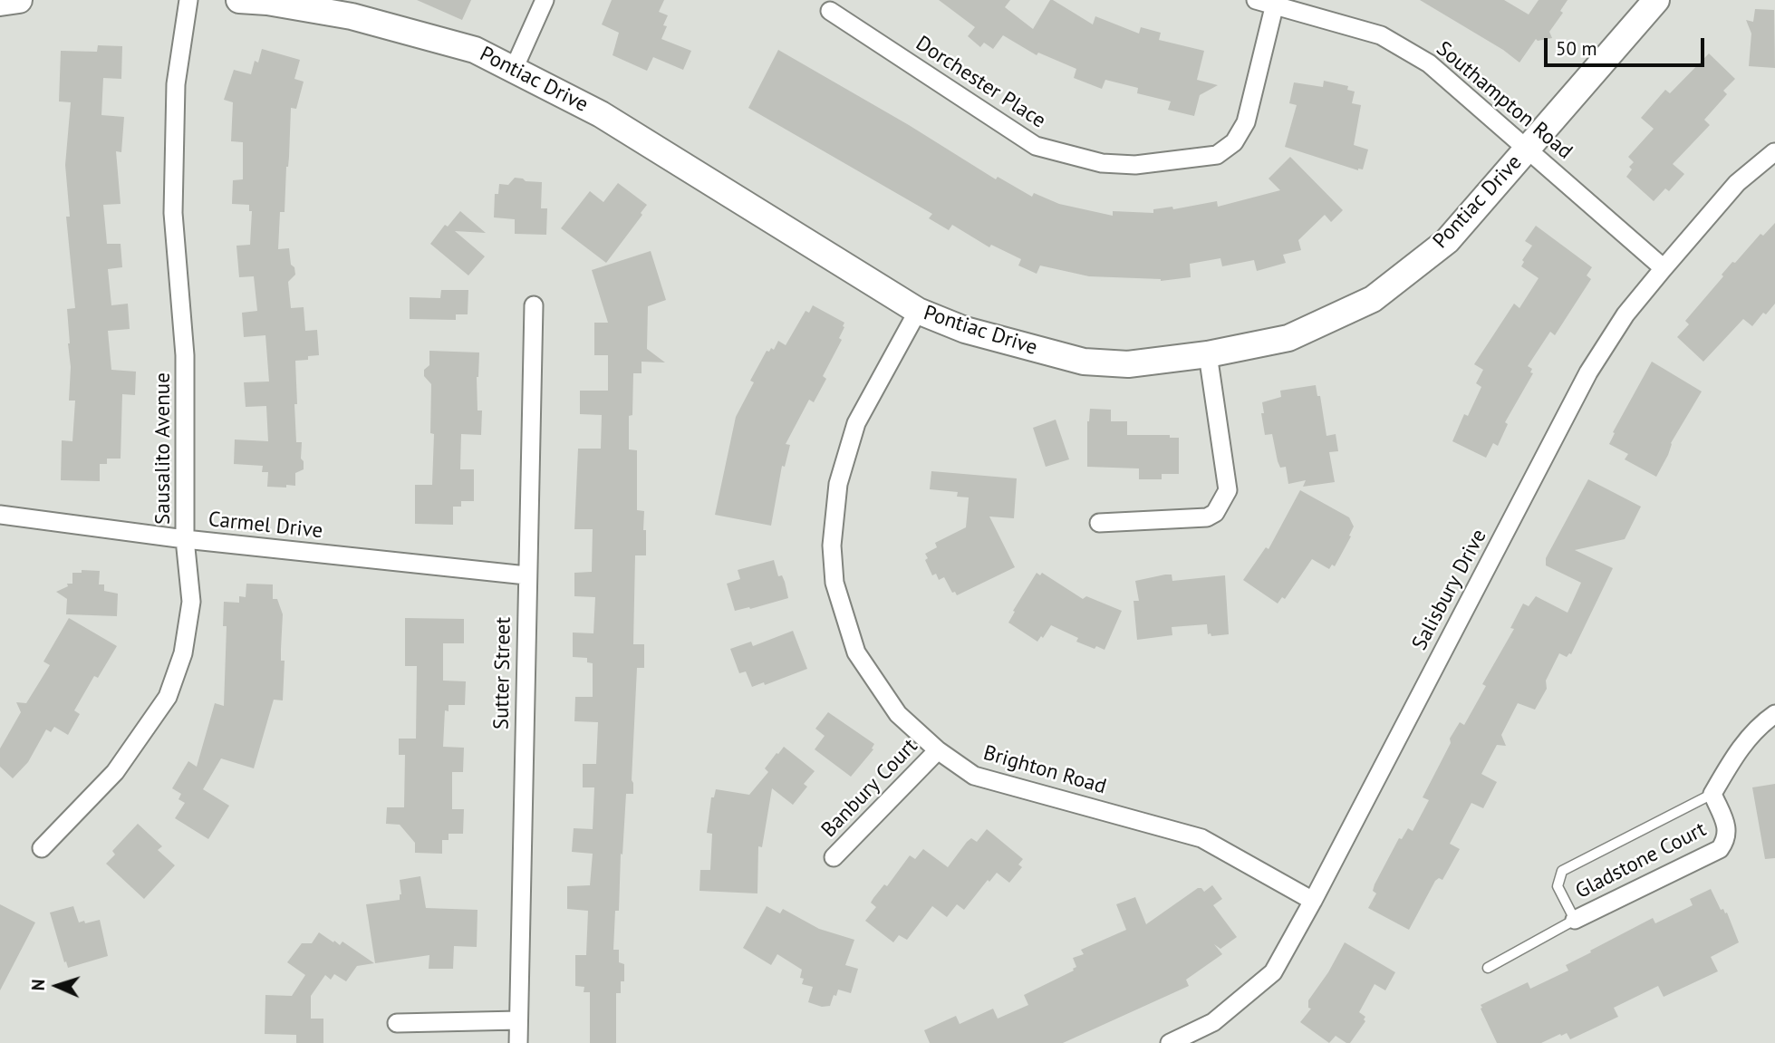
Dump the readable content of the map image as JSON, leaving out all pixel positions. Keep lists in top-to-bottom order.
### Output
{
  "streets": {
    "main road": ["Pontiac Drive"],
    "street": [
      "Dorchester Place",
      "Southampton Road",
      "Sausalito Avenue",
      "Carmel Drive",
      "Salisbury Drive",
      "Sutter Street",
      "Brighton Road",
      "Banbury Court",
      "Gladstone Court"
    ]
  },
  "crossings": [
    ["Pontiac Drive", "Southampton Road"],
    ["Pontiac Drive", "Brighton Road"],
    ["Dorchester Place", "Southampton Road"],
    ["Southampton Road", "Salisbury Drive"],
    ["Sausalito Avenue", "Carmel Drive"],
    ["Carmel Drive", "Sutter Street"],
    ["Salisbury Drive", "Brighton Road"],
    ["Brighton Road", "Banbury Court"]
  ],
  "scale_bar": "50 m",
  "north": "left"
}
